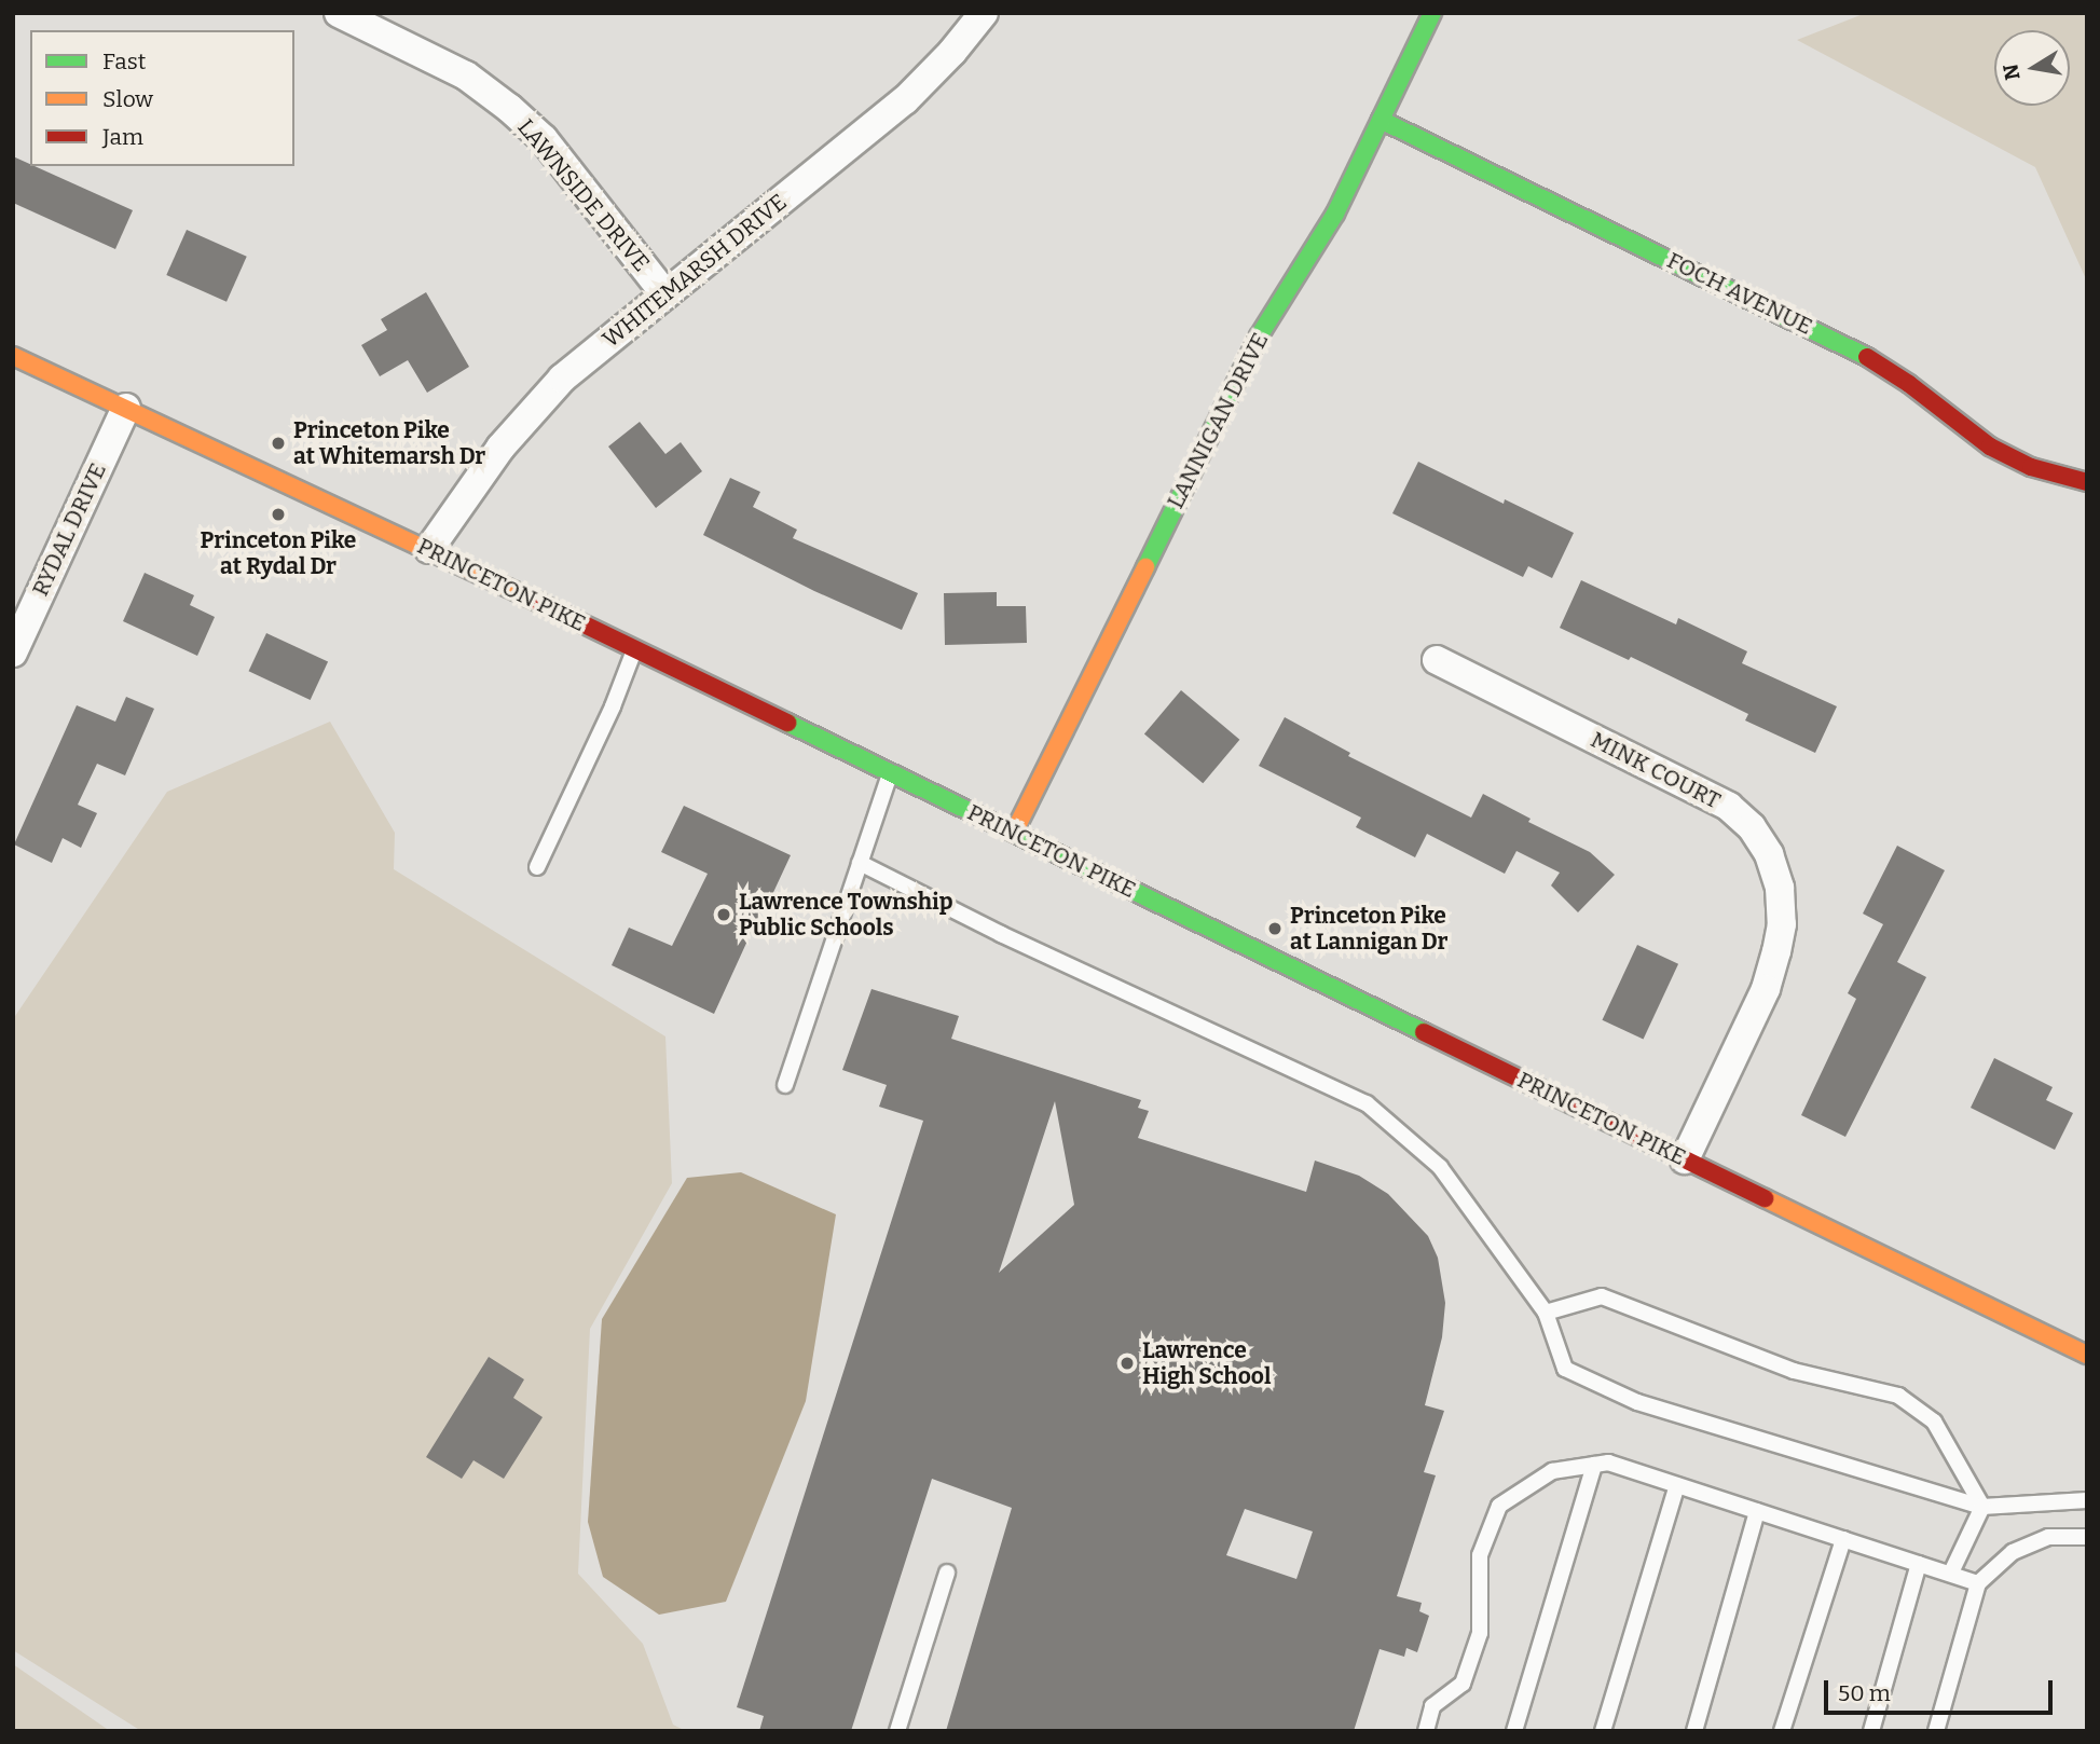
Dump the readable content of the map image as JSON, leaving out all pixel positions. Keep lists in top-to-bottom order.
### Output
{
  "streets": {
    "main road": ["FOCH AVENUE", "LANNIGAN DRIVE", "PRINCETON PIKE"],
    "street": [
      "LAWNSIDE DRIVE",
      "WHITEMARSH DRIVE",
      "RYDAL DRIVE",
      "MINK COURT"
    ]
  },
  "crossings": [
    ["LAWNSIDE DRIVE", "WHITEMARSH DRIVE"],
    ["WHITEMARSH DRIVE", "PRINCETON PIKE"],
    ["FOCH AVENUE", "LANNIGAN DRIVE"],
    ["LANNIGAN DRIVE", "PRINCETON PIKE"],
    ["RYDAL DRIVE", "PRINCETON PIKE"],
    ["PRINCETON PIKE", "MINK COURT"]
  ],
  "places": [
    "Princeton Pike at Whitemarsh Dr",
    "Princeton Pike at Rydal Dr",
    "Lawrence Township Public Schools",
    "Princeton Pike at Lannigan Dr",
    "Lawrence High School"
  ],
  "legend": ["Fast", "Slow", "Jam"],
  "scale_bar": "50 m",
  "north": "left"
}
